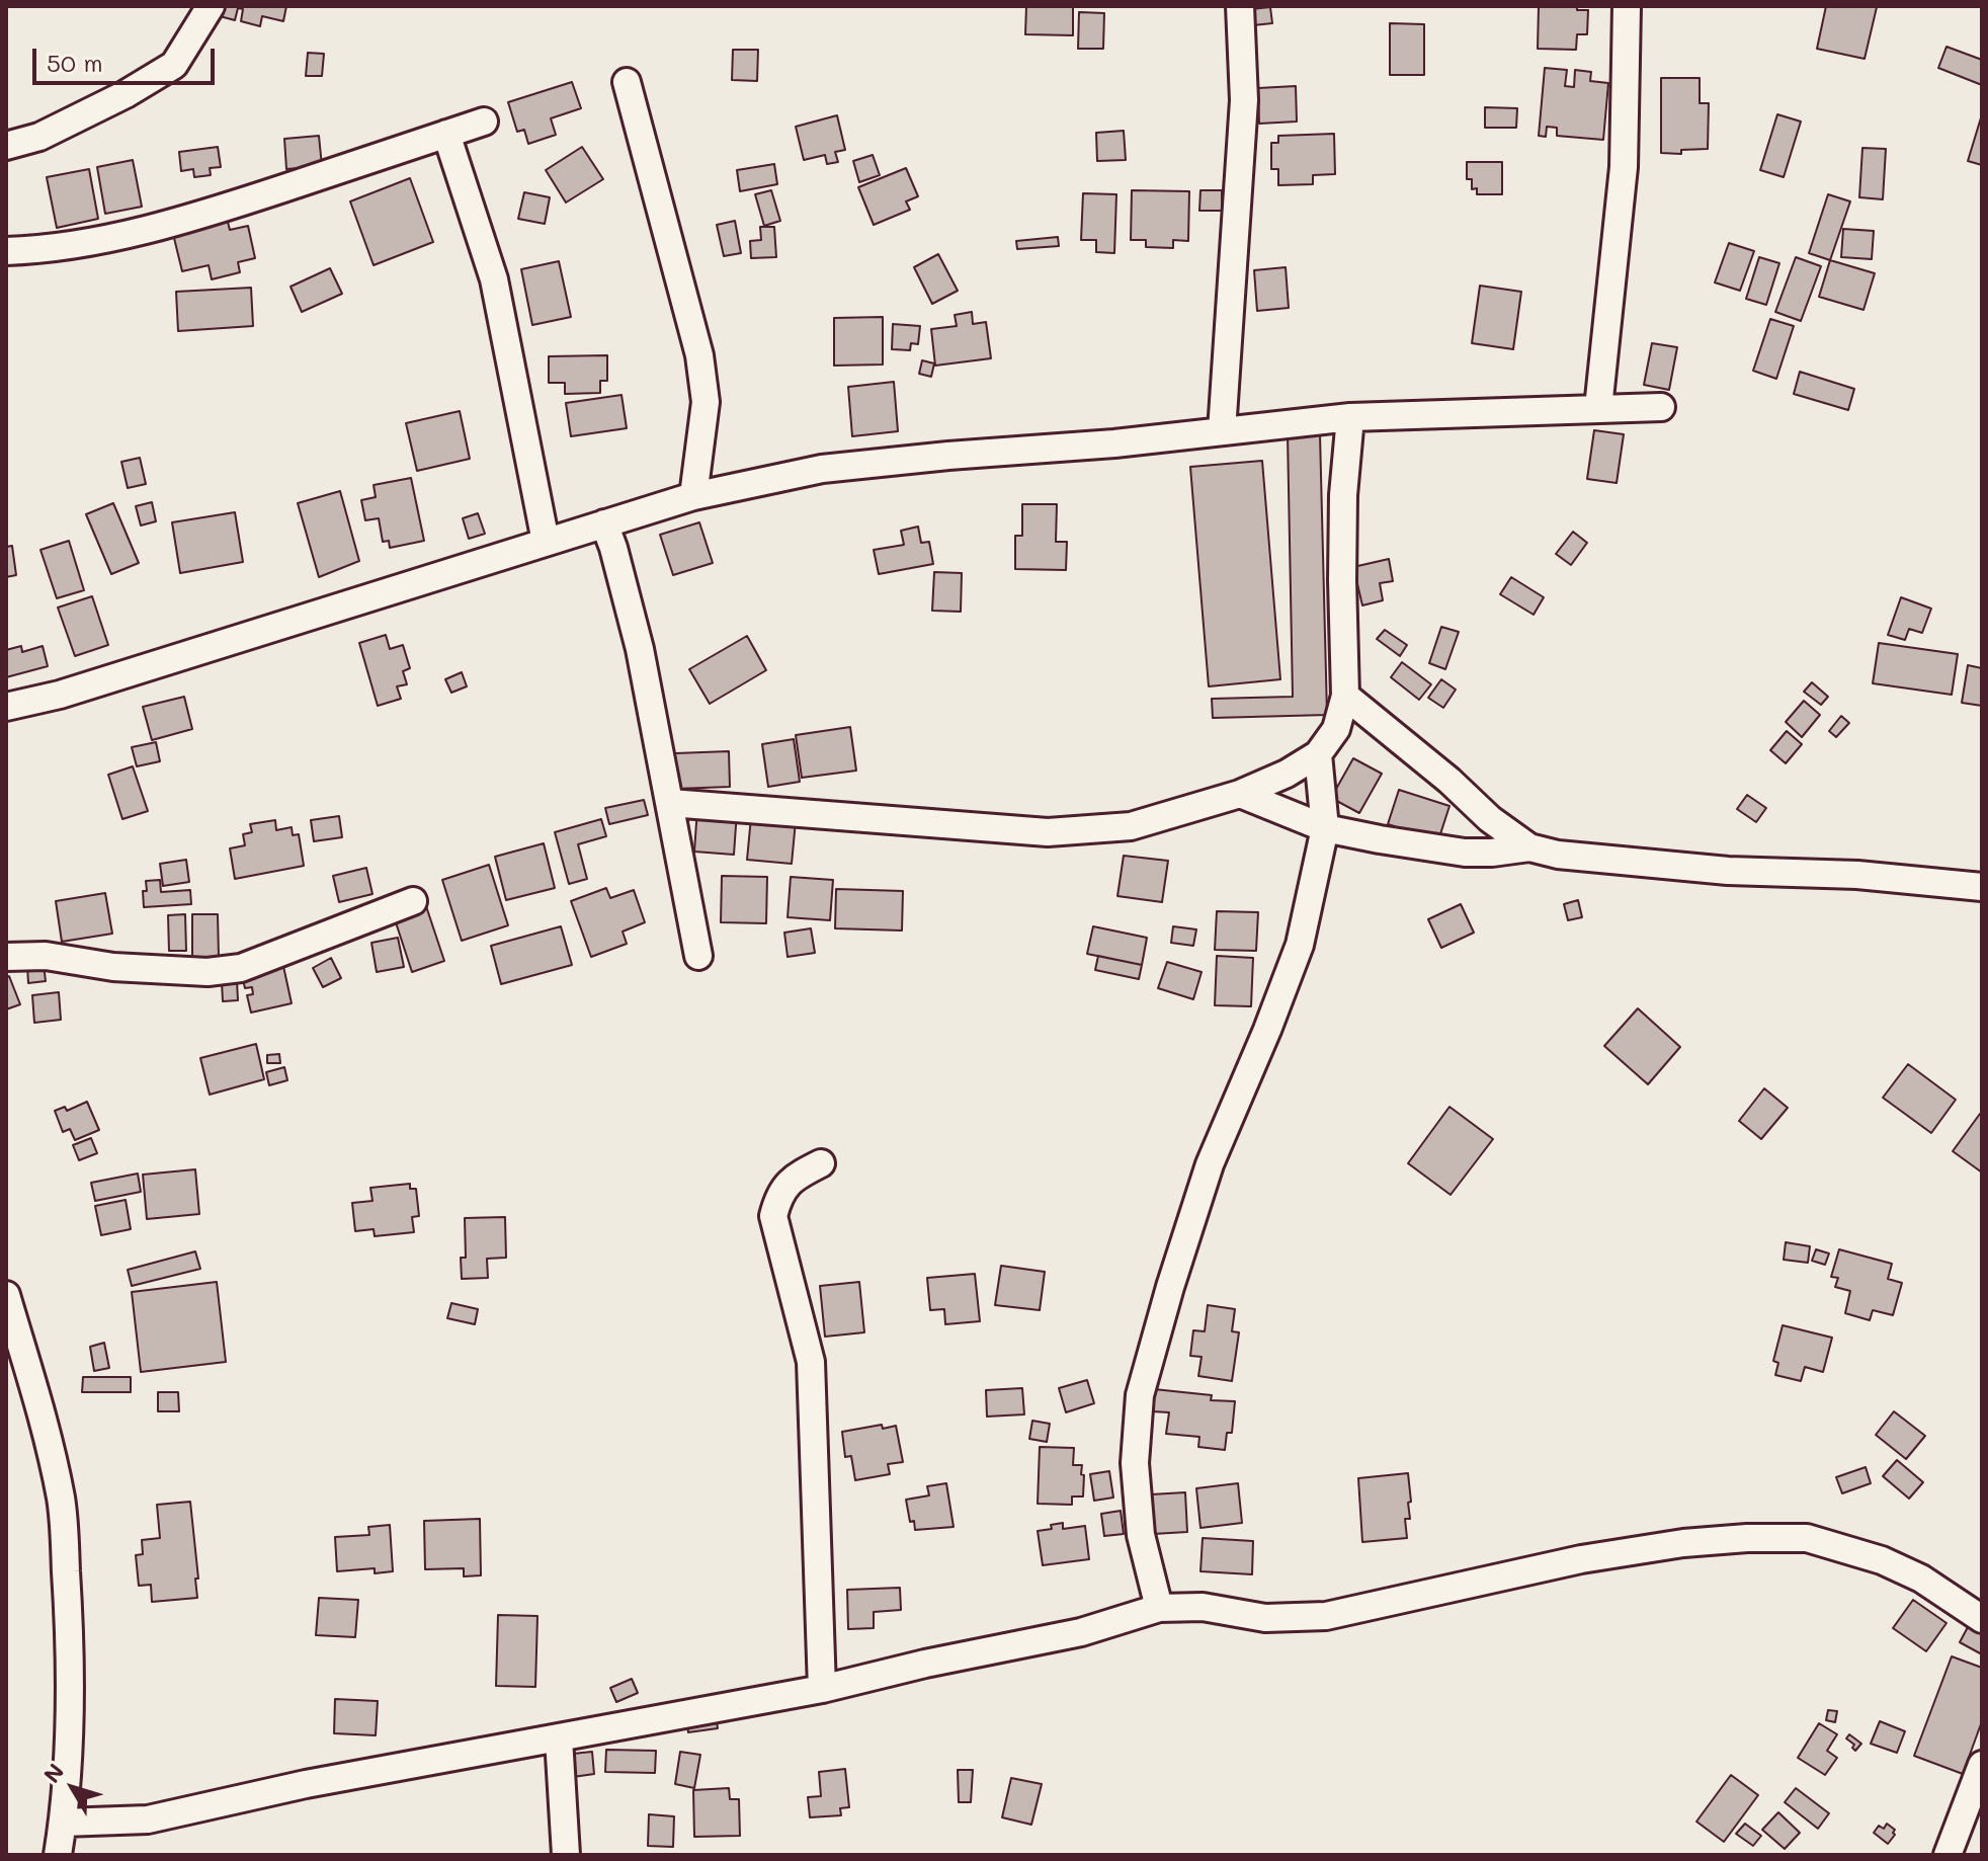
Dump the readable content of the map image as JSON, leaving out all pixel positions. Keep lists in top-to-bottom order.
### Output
{
  "scale_bar": "50 m",
  "north": "top left"
}
